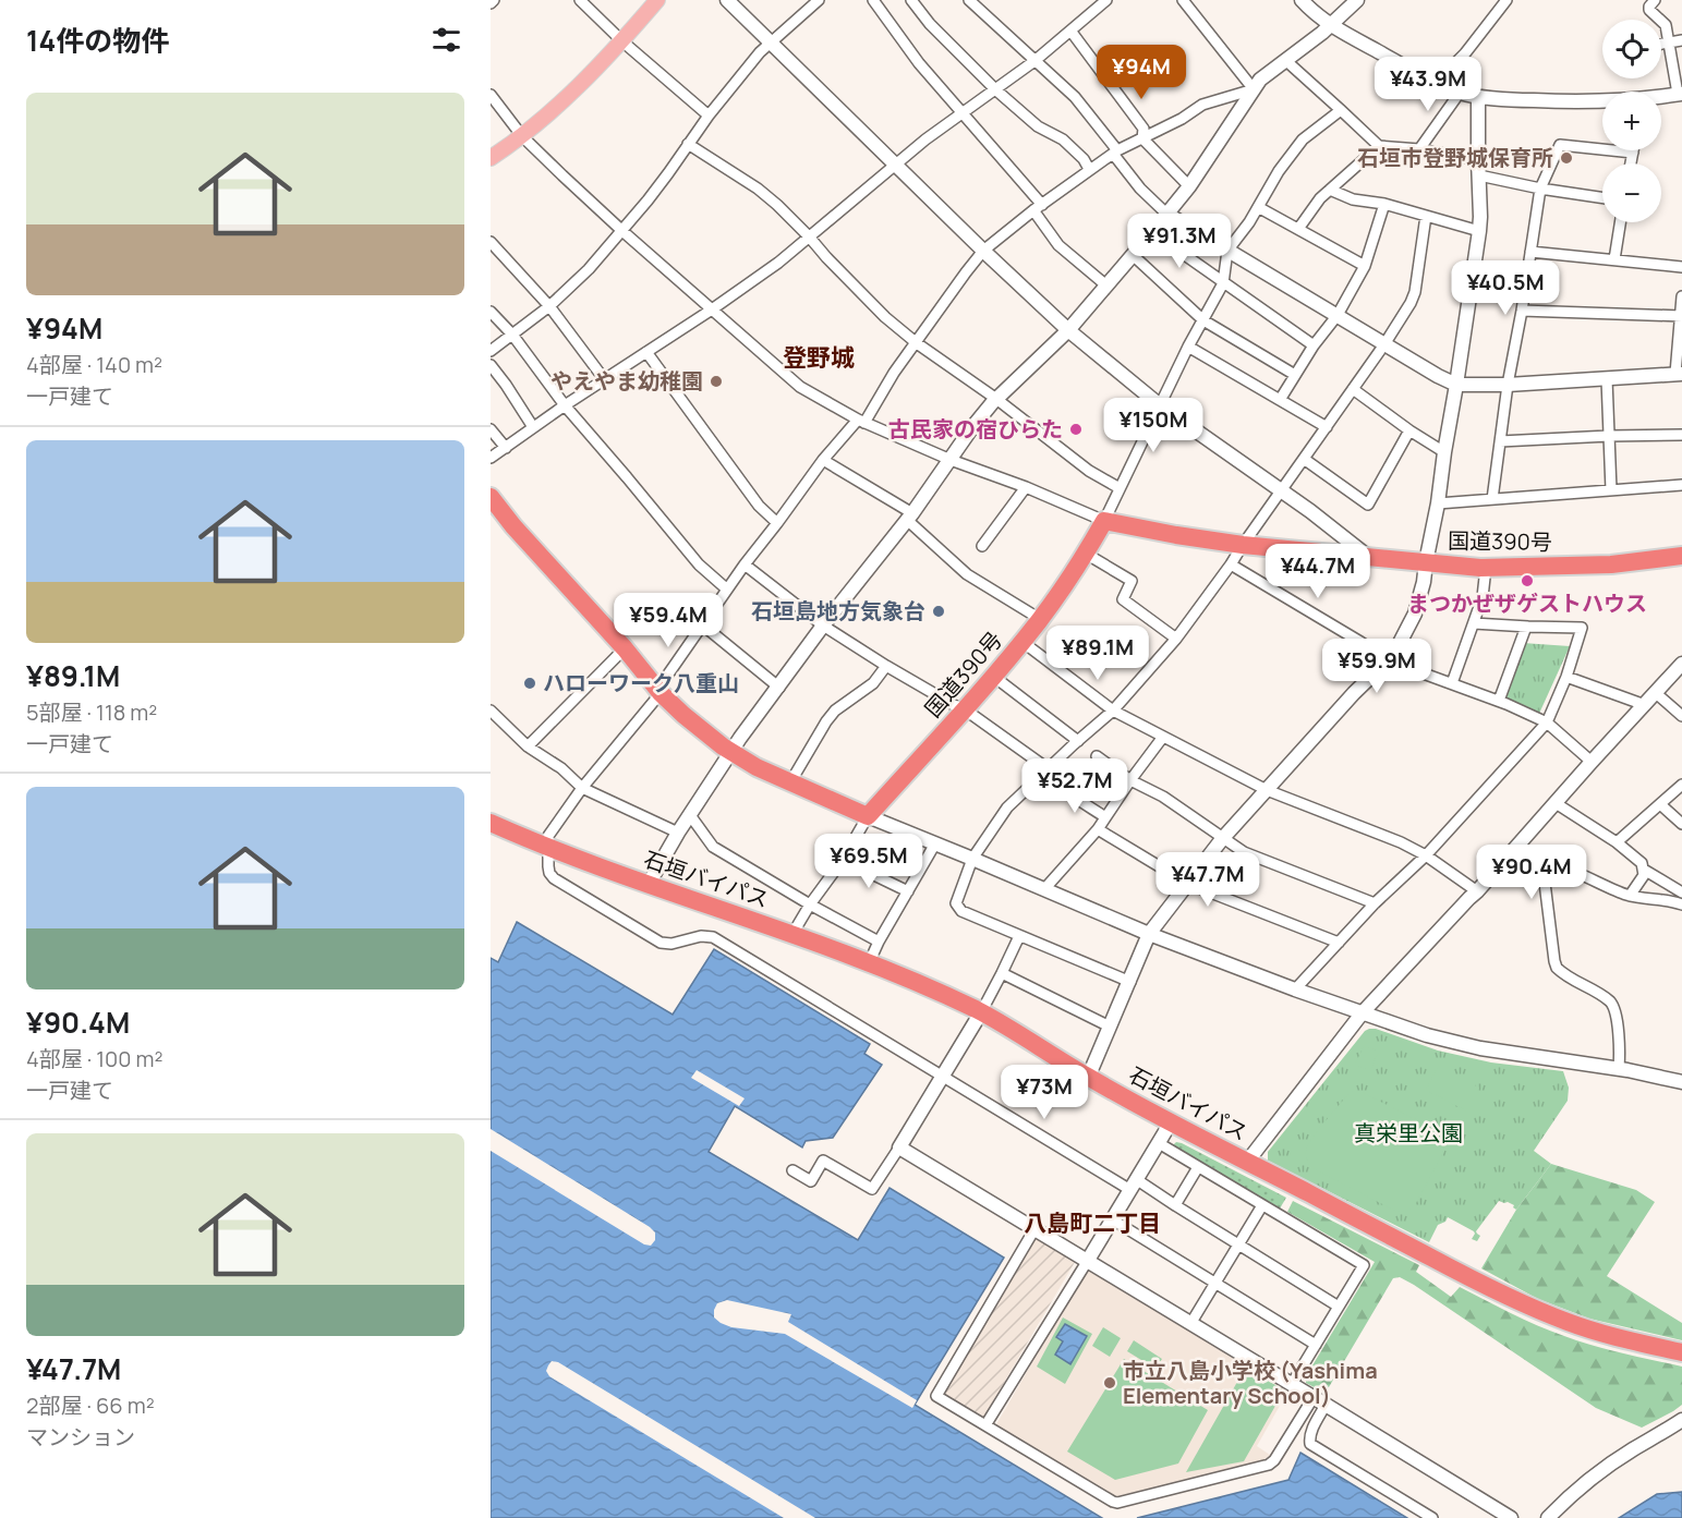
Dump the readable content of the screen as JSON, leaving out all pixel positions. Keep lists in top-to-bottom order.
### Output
{
  "streets": {
    "highway": ["国道390号", "石垣バイパス"]
  },
  "districts": ["登野城", "八島町二丁目"],
  "parks": ["真栄里公園"],
  "places": [
    "石垣市登野城保育所",
    "やえやま幼稚園",
    "古民家の宿ひらた",
    "まつかぜザゲストハウス",
    "石垣島地方気象台",
    "ハローワーク八重山",
    "市立八島小学校 (Yashima Elementary School)"
  ],
  "page": {
    "heading": "14件の物件",
    "map_buttons": ["+", "−"],
    "price": [
      "¥94M",
      "¥43.9M",
      "¥91.3M",
      "¥40.5M",
      "¥150M",
      "¥44.7M",
      "¥59.4M",
      "¥89.1M",
      "¥59.9M",
      "¥52.7M",
      "¥69.5M",
      "¥90.4M",
      "¥47.7M",
      "¥73M"
    ],
    "list": [
      {
        "name": "¥94M",
        "note": "4部屋 · 140 m² · 一戸建て"
      },
      {
        "name": "¥89.1M",
        "note": "5部屋 · 118 m² · 一戸建て"
      },
      {
        "name": "¥90.4M",
        "note": "4部屋 · 100 m² · 一戸建て"
      },
      {
        "name": "¥47.7M",
        "note": "2部屋 · 66 m² · マンション"
      }
    ]
  }
}
